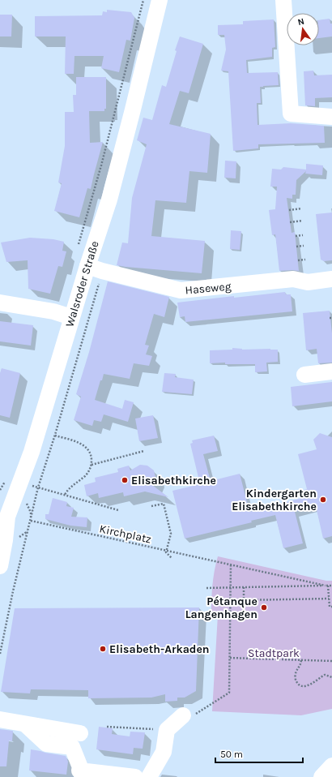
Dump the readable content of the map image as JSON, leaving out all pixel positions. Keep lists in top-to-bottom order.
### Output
{
  "streets": {
    "street": ["Walsroder Straße", "Haseweg"],
    "path": ["Kirchplatz"]
  },
  "crossings": [
    ["Walsroder Straße", "Haseweg"]
  ],
  "parks": ["Stadtpark"],
  "places": [
    "Elisabethkirche",
    "Kindergarten Elisabethkirche",
    "Pétanque Langenhagen",
    "Elisabeth-Arkaden"
  ],
  "scale_bar": "50 m",
  "north": "top"
}
